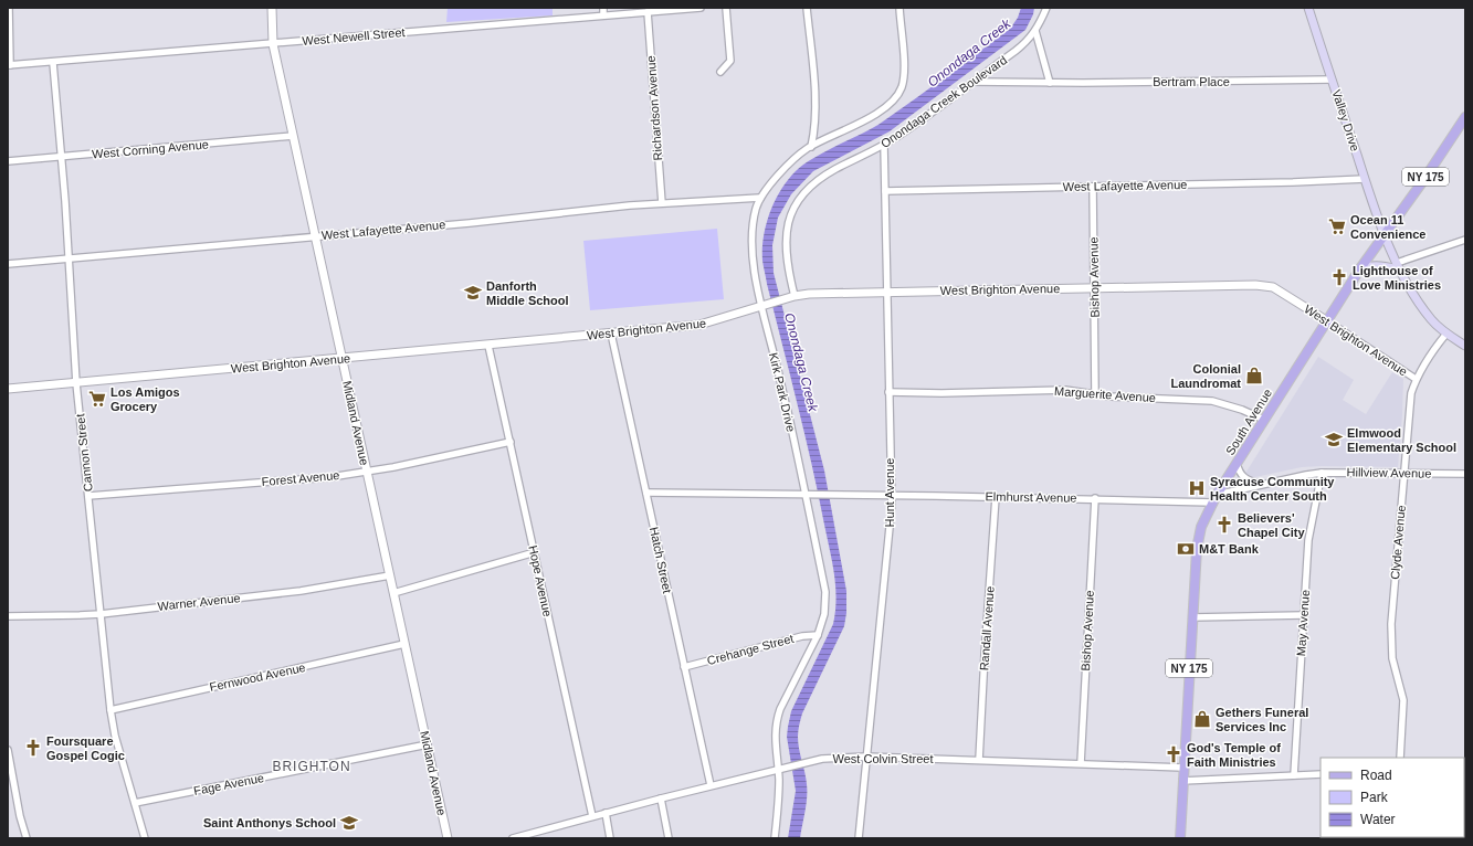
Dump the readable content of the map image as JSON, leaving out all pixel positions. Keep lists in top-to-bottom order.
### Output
{
  "streets": {
    "main road": ["Valley Drive", "NY 175", "South Avenue"],
    "street": [
      "West Newell Street",
      "Bertram Place",
      "Onondaga Creek Boulevard",
      "Richardson Avenue",
      "West Corning Avenue",
      "West Lafayette Avenue",
      "Bishop Avenue",
      "West Brighton Avenue",
      "Kirk Park Drive",
      "Marguerite Avenue",
      "Midland Avenue",
      "Cannon Street",
      "Hillview Avenue",
      "Forest Avenue",
      "Hunt Avenue",
      "Elmhurst Avenue",
      "Clyde Avenue",
      "Hatch Street",
      "Hope Avenue",
      "Warner Avenue",
      "May Avenue",
      "Randall Avenue",
      "Crehange Street",
      "Fernwood Avenue",
      "West Colvin Street",
      "Fage Avenue"
    ]
  },
  "crossings": [
    ["West Newell Street", "Richardson Avenue"],
    ["West Newell Street", "Midland Avenue"],
    ["West Newell Street", "Cannon Street"],
    ["Bertram Place", "Onondaga Creek Boulevard"],
    ["Bertram Place", "Valley Drive"],
    ["Onondaga Creek Boulevard", "West Brighton Avenue"],
    ["Onondaga Creek Boulevard", "Hunt Avenue"],
    ["Richardson Avenue", "West Lafayette Avenue"],
    ["Valley Drive", "West Lafayette Avenue"],
    ["Valley Drive", "South Avenue"],
    ["Valley Drive", "Clyde Avenue"],
    ["West Corning Avenue", "Midland Avenue"],
    ["West Corning Avenue", "Cannon Street"],
    ["West Lafayette Avenue", "Bishop Avenue"],
    ["West Lafayette Avenue", "Kirk Park Drive"],
    ["West Lafayette Avenue", "Midland Avenue"],
    ["West Lafayette Avenue", "Cannon Street"],
    ["West Lafayette Avenue", "Hunt Avenue"],
    ["Bishop Avenue", "West Brighton Avenue"],
    ["Bishop Avenue", "Marguerite Avenue"],
    ["Bishop Avenue", "Elmhurst Avenue"],
    ["Bishop Avenue", "West Colvin Street"],
    ["West Brighton Avenue", "Kirk Park Drive"],
    ["West Brighton Avenue", "South Avenue"],
    ["West Brighton Avenue", "Midland Avenue"],
    ["West Brighton Avenue", "Cannon Street"],
    ["West Brighton Avenue", "Hunt Avenue"],
    ["West Brighton Avenue", "Clyde Avenue"],
    ["West Brighton Avenue", "Hatch Street"],
    ["West Brighton Avenue", "Hope Avenue"],
    ["Kirk Park Drive", "Elmhurst Avenue"],
    ["Kirk Park Drive", "Crehange Street"],
    ["Kirk Park Drive", "West Colvin Street"],
    ["Marguerite Avenue", "South Avenue"],
    ["Marguerite Avenue", "Hunt Avenue"],
    ["South Avenue", "Hillview Avenue"],
    ["South Avenue", "Elmhurst Avenue"],
    ["South Avenue", "West Colvin Street"],
    ["Midland Avenue", "Forest Avenue"],
    ["Midland Avenue", "Warner Avenue"],
    ["Midland Avenue", "Fernwood Avenue"],
    ["Midland Avenue", "Fage Avenue"],
    ["Cannon Street", "Forest Avenue"],
    ["Cannon Street", "Warner Avenue"],
    ["Cannon Street", "Fernwood Avenue"],
    ["Cannon Street", "Fage Avenue"],
    ["Hillview Avenue", "Elmhurst Avenue"],
    ["Hillview Avenue", "Clyde Avenue"],
    ["Hillview Avenue", "May Avenue"],
    ["Forest Avenue", "Hope Avenue"],
    ["Hunt Avenue", "Elmhurst Avenue"],
    ["Hunt Avenue", "West Colvin Street"],
    ["Elmhurst Avenue", "Randall Avenue"],
    ["Hatch Street", "Crehange Street"],
    ["Hatch Street", "West Colvin Street"],
    ["Hope Avenue", "West Colvin Street"],
    ["Randall Avenue", "West Colvin Street"]
  ],
  "districts": ["BRIGHTON"],
  "water": ["Onondaga Creek"],
  "places": {
    "supermarket": ["Ocean 11 Convenience", "Los Amigos Grocery"],
    "church": [
      "Lighthouse of Love Ministries",
      "Believers' Chapel City",
      "Foursquare Gospel Cogic",
      "God's Temple of Faith Ministries"
    ],
    "school or university": ["Danforth Middle School", "Elmwood Elementary School", "Saint Anthonys School"],
    "shop": ["Colonial Laundromat", "Gethers Funeral Services Inc"],
    "hospital": ["Syracuse Community Health Center South"],
    "bank": ["M&T Bank"]
  },
  "legend": ["Road", "Park", "Water"]
}
